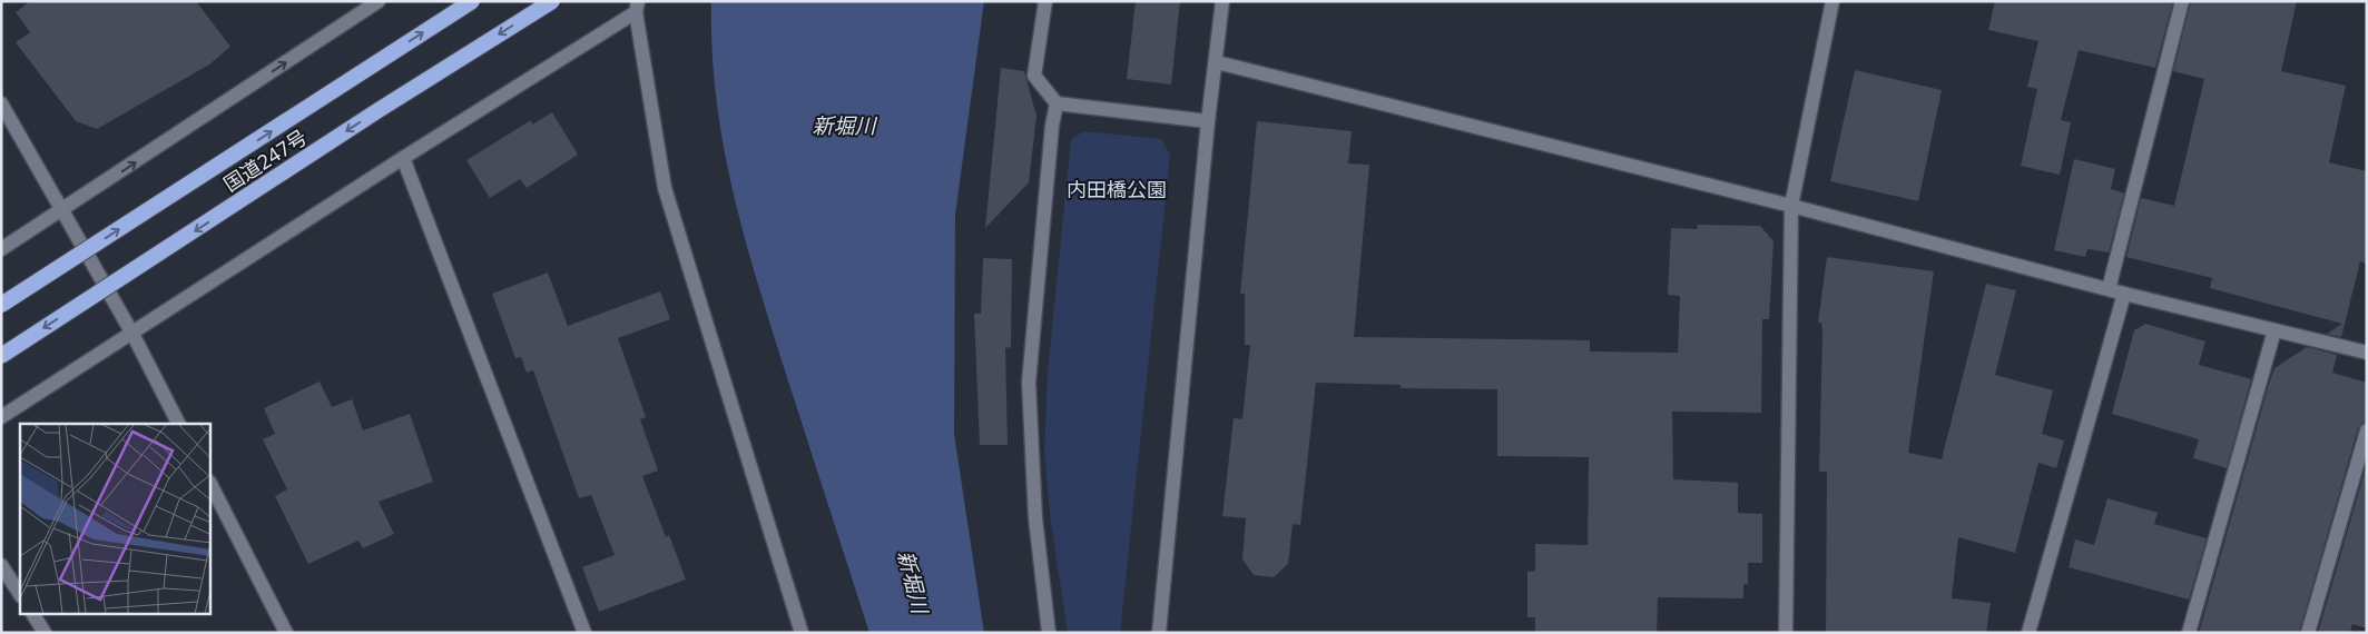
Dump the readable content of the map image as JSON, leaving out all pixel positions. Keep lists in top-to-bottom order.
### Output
{
  "streets": {
    "highway": ["国道247号"]
  },
  "water": ["新堀川"],
  "parks": ["内田橋公園"]
}
